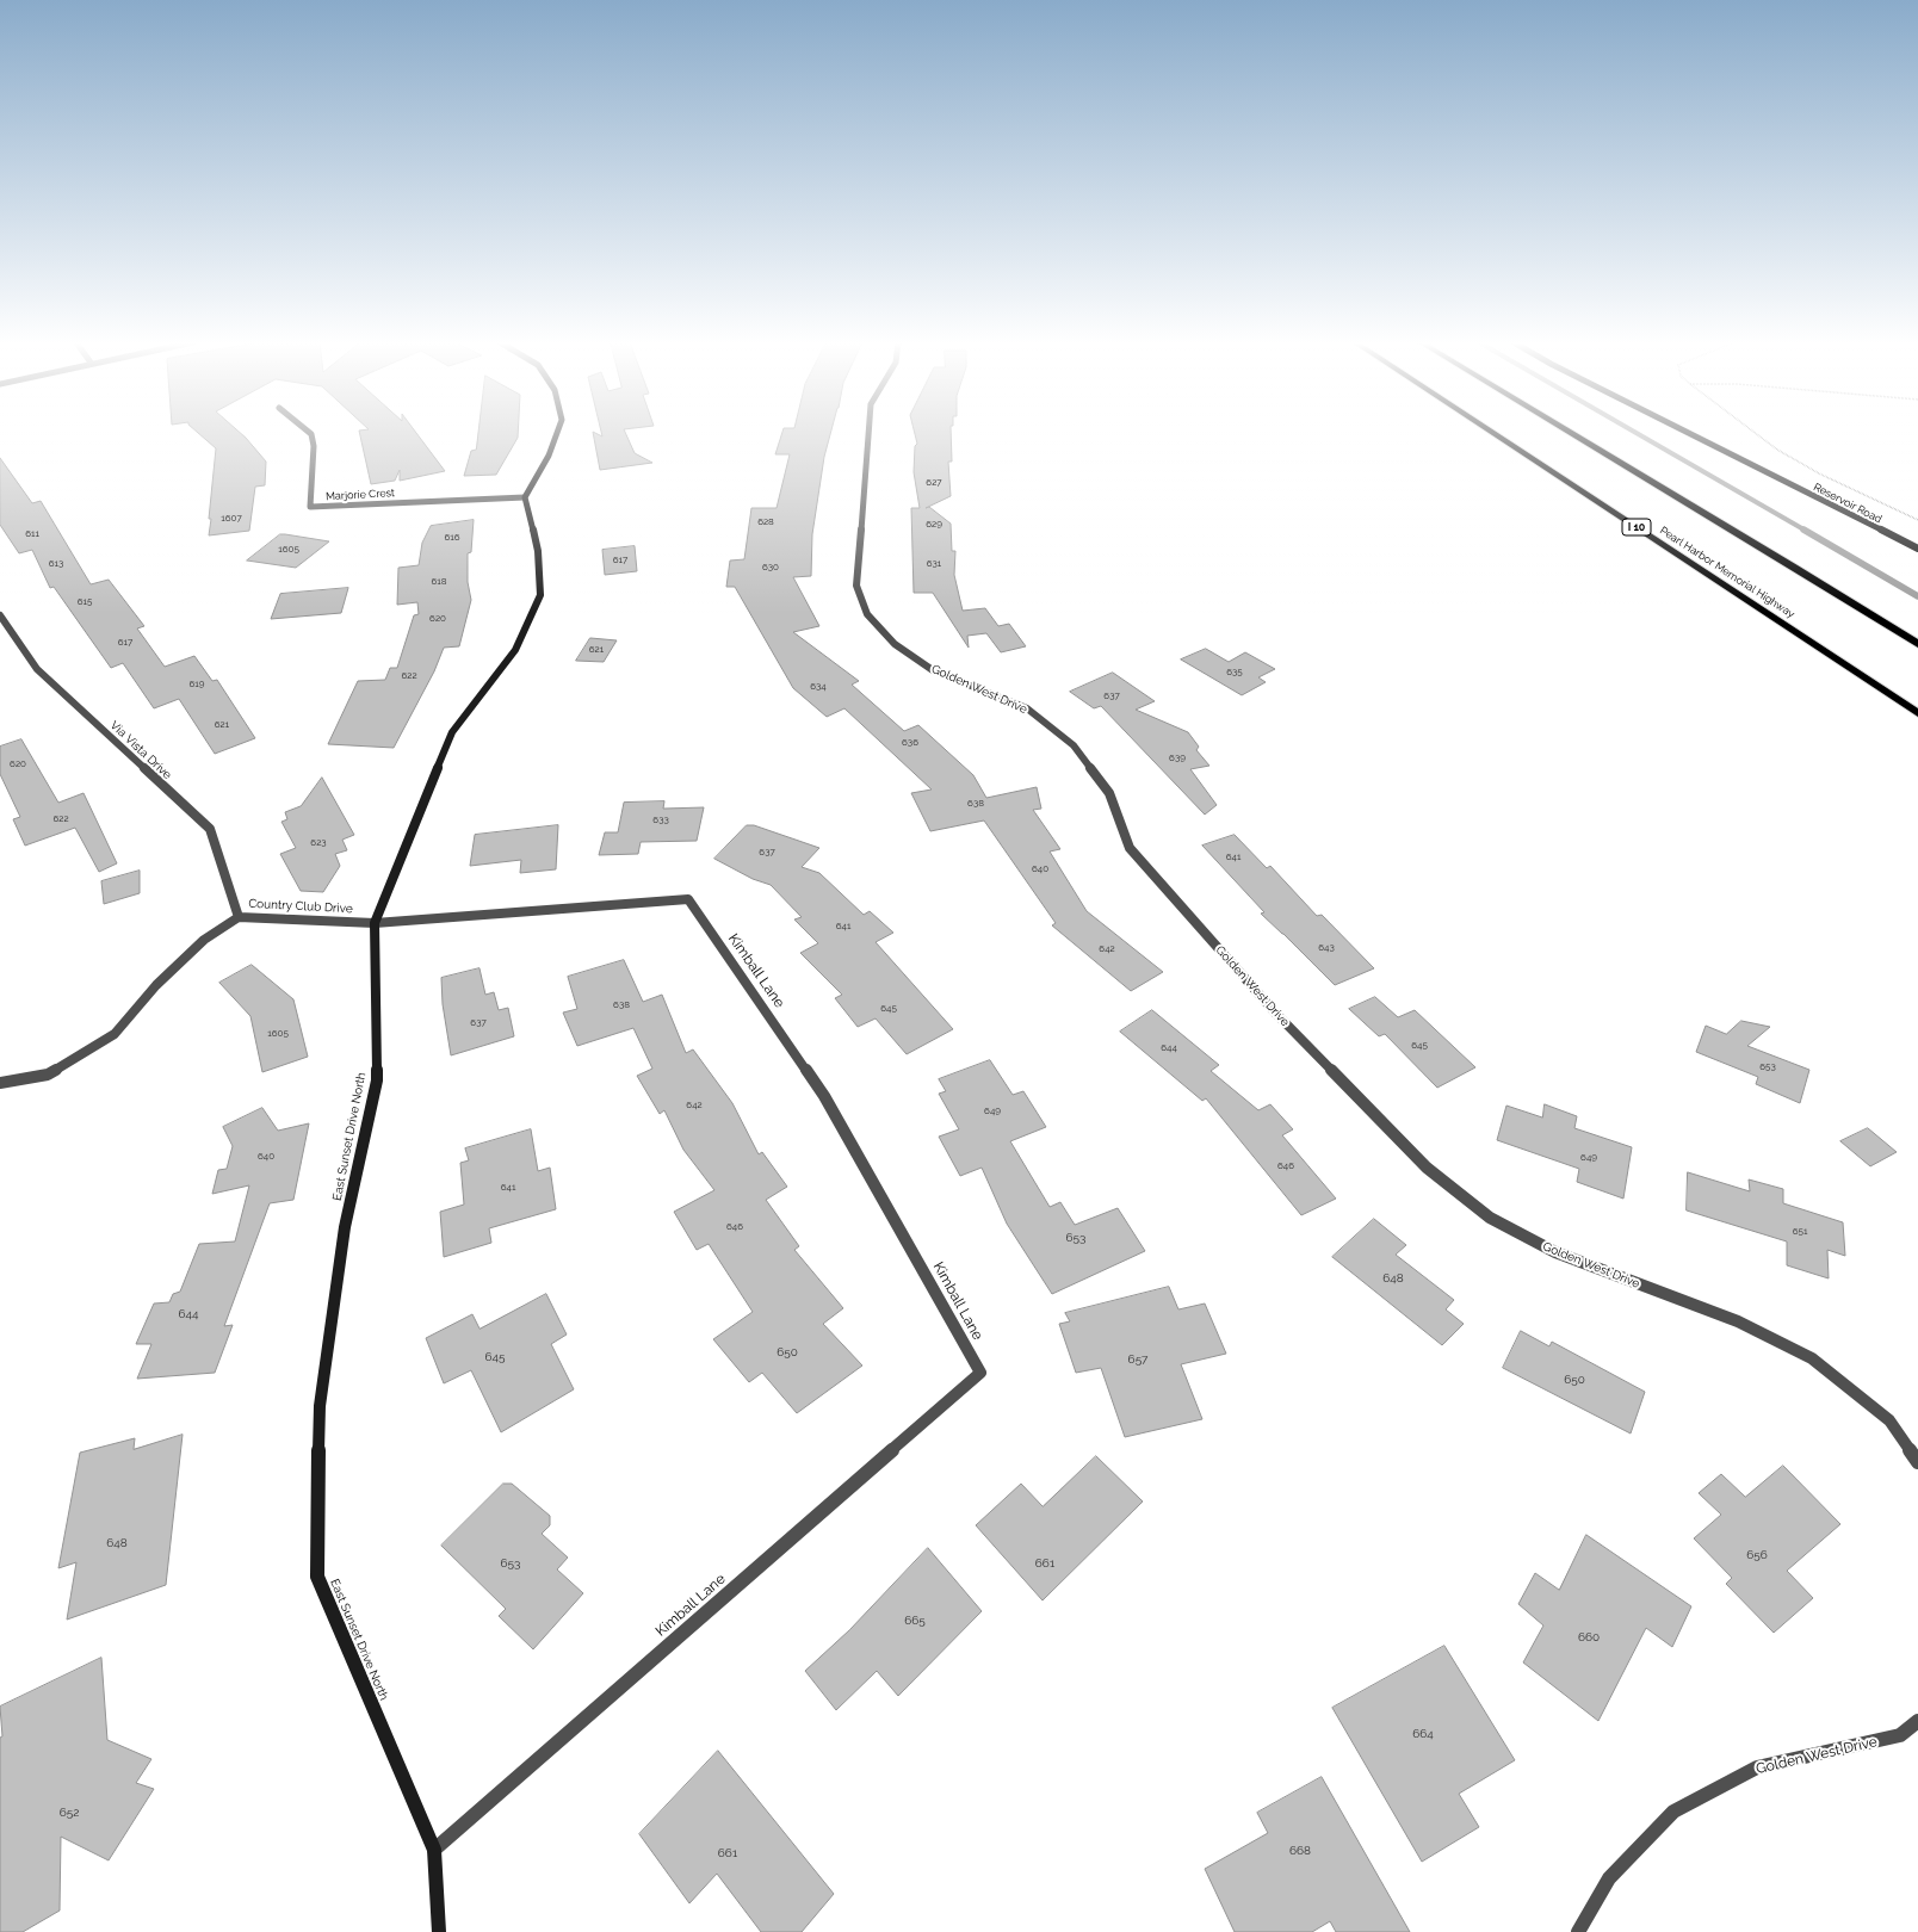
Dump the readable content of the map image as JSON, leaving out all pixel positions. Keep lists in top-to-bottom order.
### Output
{
  "streets": {
    "highway": ["I 10", "Pearl Harbor Memorial Highway"],
    "street": [
      "Marjorie Crest",
      "Reservoir Road",
      "Golden West Drive",
      "Via Vista Drive",
      "Country Club Drive",
      "Kimball Lane",
      "East Sunset Drive North"
    ]
  },
  "crossings": [
    ["Marjorie Crest", "East Sunset Drive North"],
    ["Via Vista Drive", "Country Club Drive"],
    ["Country Club Drive", "Kimball Lane"],
    ["Country Club Drive", "East Sunset Drive North"],
    ["Kimball Lane", "East Sunset Drive North"]
  ],
  "house_numbers": [
    "627",
    "1607",
    "628",
    "629",
    "611",
    "616",
    "1605",
    "617",
    "613",
    "631",
    "630",
    "618",
    "615",
    "620",
    "617",
    "621",
    "635",
    "622",
    "619",
    "634",
    "637",
    "621",
    "636",
    "639",
    "620",
    "638",
    "622",
    "633",
    "623",
    "637",
    "641",
    "640",
    "641",
    "643",
    "642",
    "638",
    "645",
    "637",
    "1605",
    "645",
    "644",
    "653",
    "642",
    "649",
    "640",
    "649",
    "646",
    "641",
    "646",
    "651",
    "653",
    "648",
    "644",
    "650",
    "645",
    "657",
    "650",
    "648",
    "656",
    "653",
    "661",
    "665",
    "660",
    "664",
    "652",
    "668",
    "661"
  ]
}
